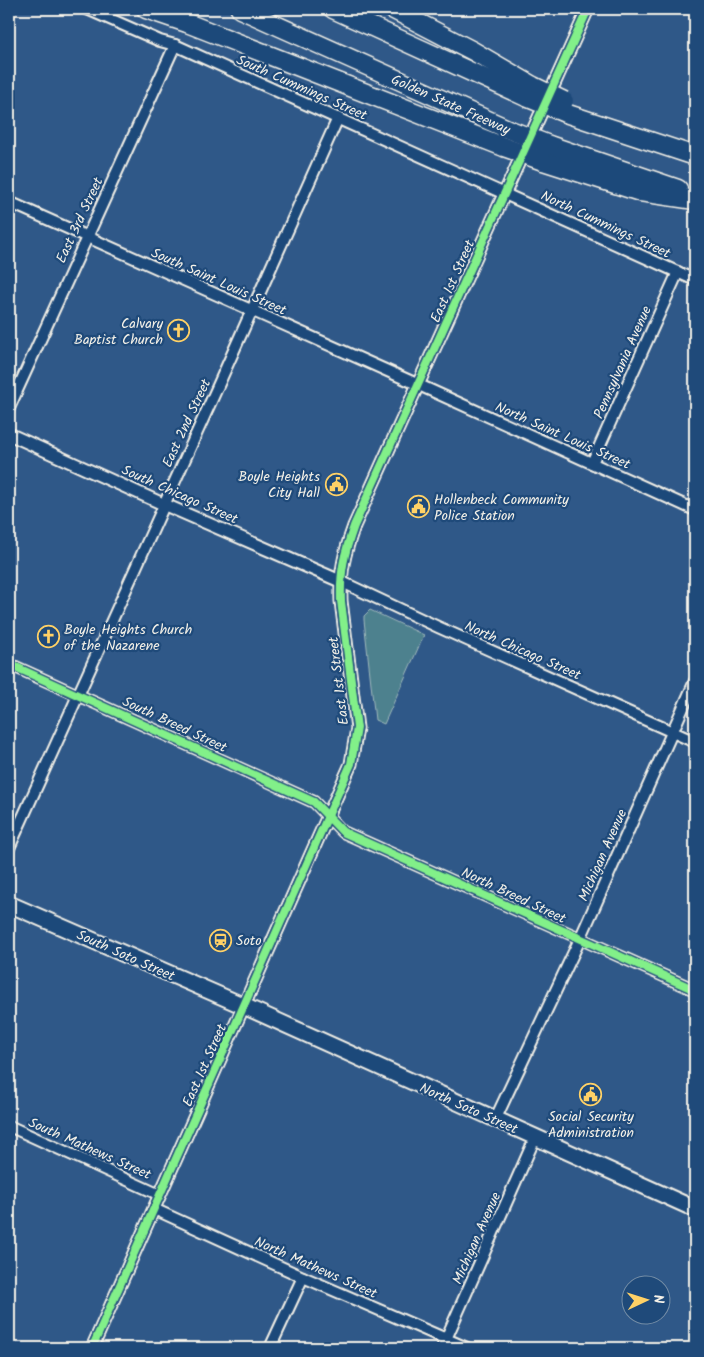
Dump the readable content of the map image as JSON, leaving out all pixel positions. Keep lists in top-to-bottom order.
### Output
{
  "streets": {
    "highway": ["Golden State Freeway"],
    "main road": ["South Soto Street", "North Soto Street"],
    "street": [
      "South Cummings Street",
      "East 3rd Street",
      "North Cummings Street",
      "South Saint Louis Street",
      "East 1st Street",
      "Pennsylvania Avenue",
      "East 2nd Street",
      "North Saint Louis Street",
      "South Chicago Street",
      "North Chicago Street",
      "South Breed Street",
      "Michigan Avenue",
      "North Breed Street",
      "South Mathews Street",
      "North Mathews Street"
    ]
  },
  "crossings": [
    ["South Cummings Street", "East 3rd Street"],
    ["South Cummings Street", "North Cummings Street"],
    ["South Cummings Street", "East 1st Street"],
    ["South Cummings Street", "East 2nd Street"],
    ["East 3rd Street", "South Saint Louis Street"],
    ["North Cummings Street", "East 1st Street"],
    ["North Cummings Street", "Pennsylvania Avenue"],
    ["South Saint Louis Street", "East 1st Street"],
    ["South Saint Louis Street", "East 2nd Street"],
    ["South Saint Louis Street", "North Saint Louis Street"],
    ["East 1st Street", "North Saint Louis Street"],
    ["East 1st Street", "South Chicago Street"],
    ["East 1st Street", "North Chicago Street"],
    ["East 1st Street", "South Breed Street"],
    ["East 1st Street", "North Breed Street"],
    ["East 1st Street", "South Soto Street"],
    ["East 1st Street", "North Soto Street"],
    ["East 1st Street", "South Mathews Street"],
    ["East 1st Street", "North Mathews Street"],
    ["Pennsylvania Avenue", "North Saint Louis Street"],
    ["East 2nd Street", "South Chicago Street"],
    ["East 2nd Street", "South Breed Street"],
    ["South Chicago Street", "North Chicago Street"],
    ["North Chicago Street", "Michigan Avenue"],
    ["South Breed Street", "North Breed Street"],
    ["Michigan Avenue", "North Breed Street"],
    ["Michigan Avenue", "North Soto Street"],
    ["Michigan Avenue", "North Mathews Street"],
    ["South Soto Street", "North Soto Street"]
  ],
  "places": {
    "church": ["Calvary Baptist Church", "Boyle Heights Church of the Nazarene"],
    "public building": ["Boyle Heights City Hall", "Hollenbeck Community Police Station", "Social Security Administration"],
    "station": ["Soto"]
  },
  "north": "right"
}
